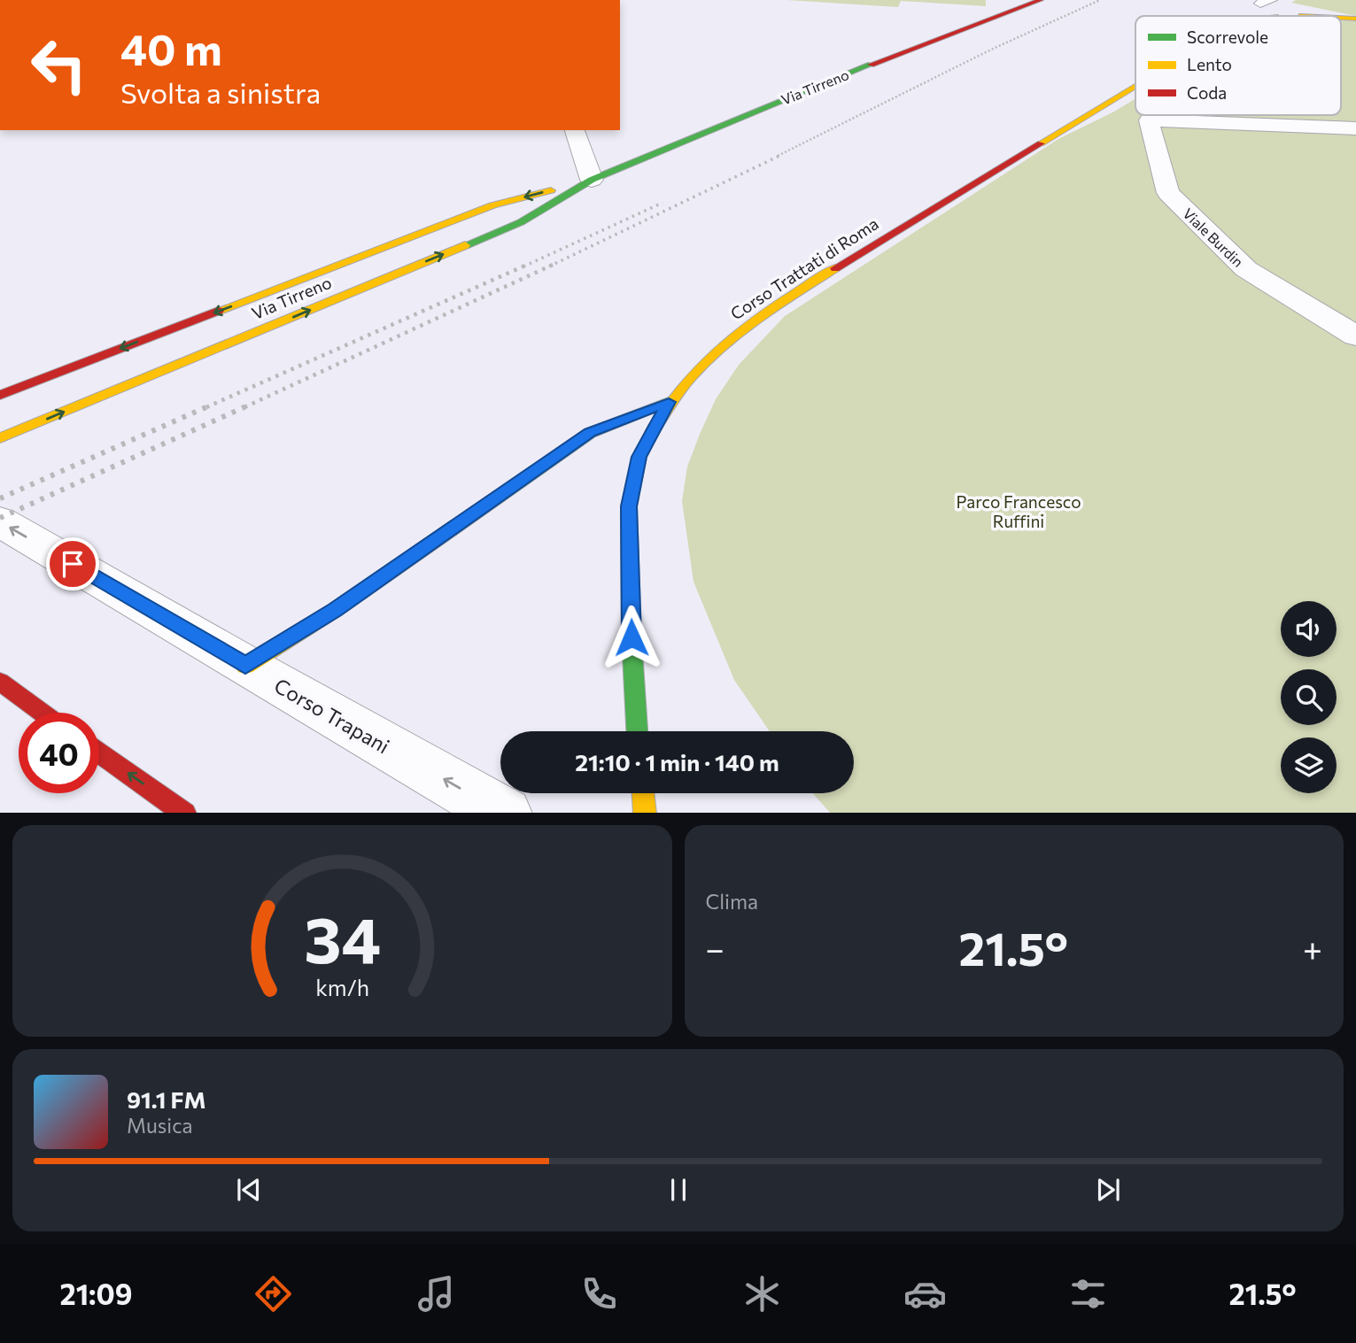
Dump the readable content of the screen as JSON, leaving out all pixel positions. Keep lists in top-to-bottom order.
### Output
{
  "streets": {
    "street": [
      "Via Tirreno",
      "Viale Burdin",
      "Corso Trattati di Roma",
      "Corso Trapani"
    ]
  },
  "one_way": ["Corso Trapani"],
  "parks": ["Parco Francesco Ruffini"],
  "legend": ["Scorrevole", "Lento", "Coda"],
  "page": {
    "turn": ["40 m", "Svolta a sinistra"],
    "limit": "40",
    "trip": "21:10 · 1 min · 140 m",
    "tile": "Clima",
    "heat": ["−", "21.5°", "+"],
    "song": ["91.1 FM", "Musica"],
    "tabs": ["21:09", "21.5°"],
    "gauge": ["34", "km/h"]
  }
}
